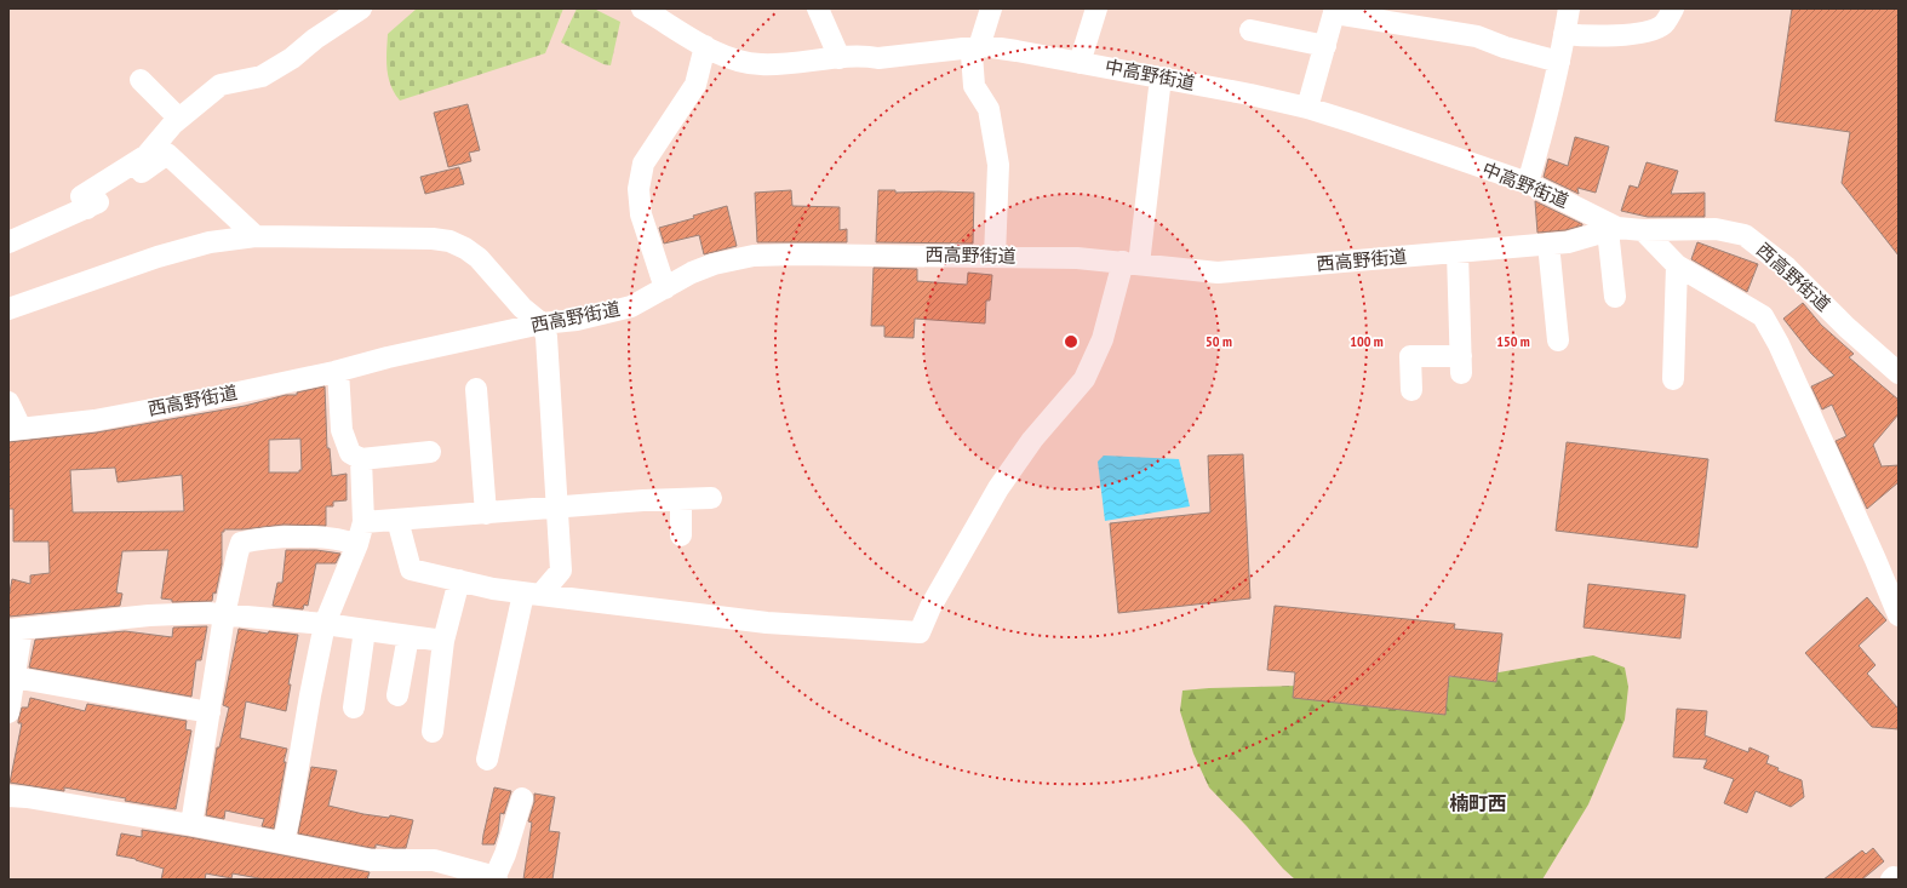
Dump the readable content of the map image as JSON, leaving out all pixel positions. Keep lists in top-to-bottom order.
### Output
{
  "streets": {
    "street": ["中高野街道", "西高野街道"]
  },
  "crossings": [
    ["中高野街道", "西高野街道"]
  ],
  "districts": ["楠町西"],
  "rings": ["50 m", "100 m", "150 m"]
}
